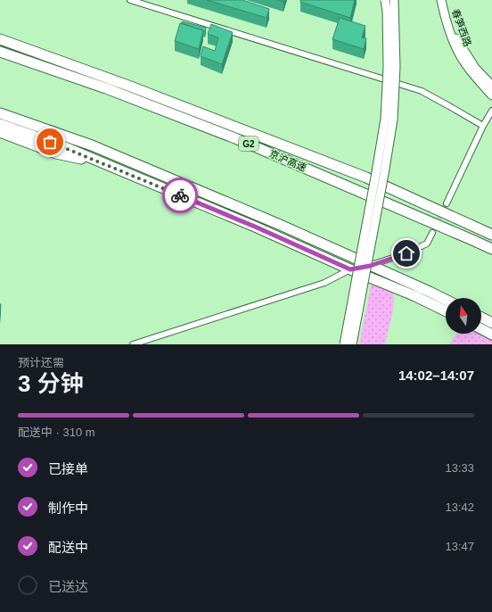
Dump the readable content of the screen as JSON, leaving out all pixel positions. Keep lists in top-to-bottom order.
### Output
{
  "streets": {
    "highway": ["G2", "京沪高速"],
    "main road": ["春笋西路"]
  },
  "north": "top",
  "page": {
    "heading": ["3 分钟", "预计还需", "14:02–14:07"],
    "bar": "配送中 · 310 m",
    "list": [
      ["已接单", "13:33"],
      ["制作中", "13:42"],
      ["配送中", "13:47"],
      "已送达"
    ]
  }
}
